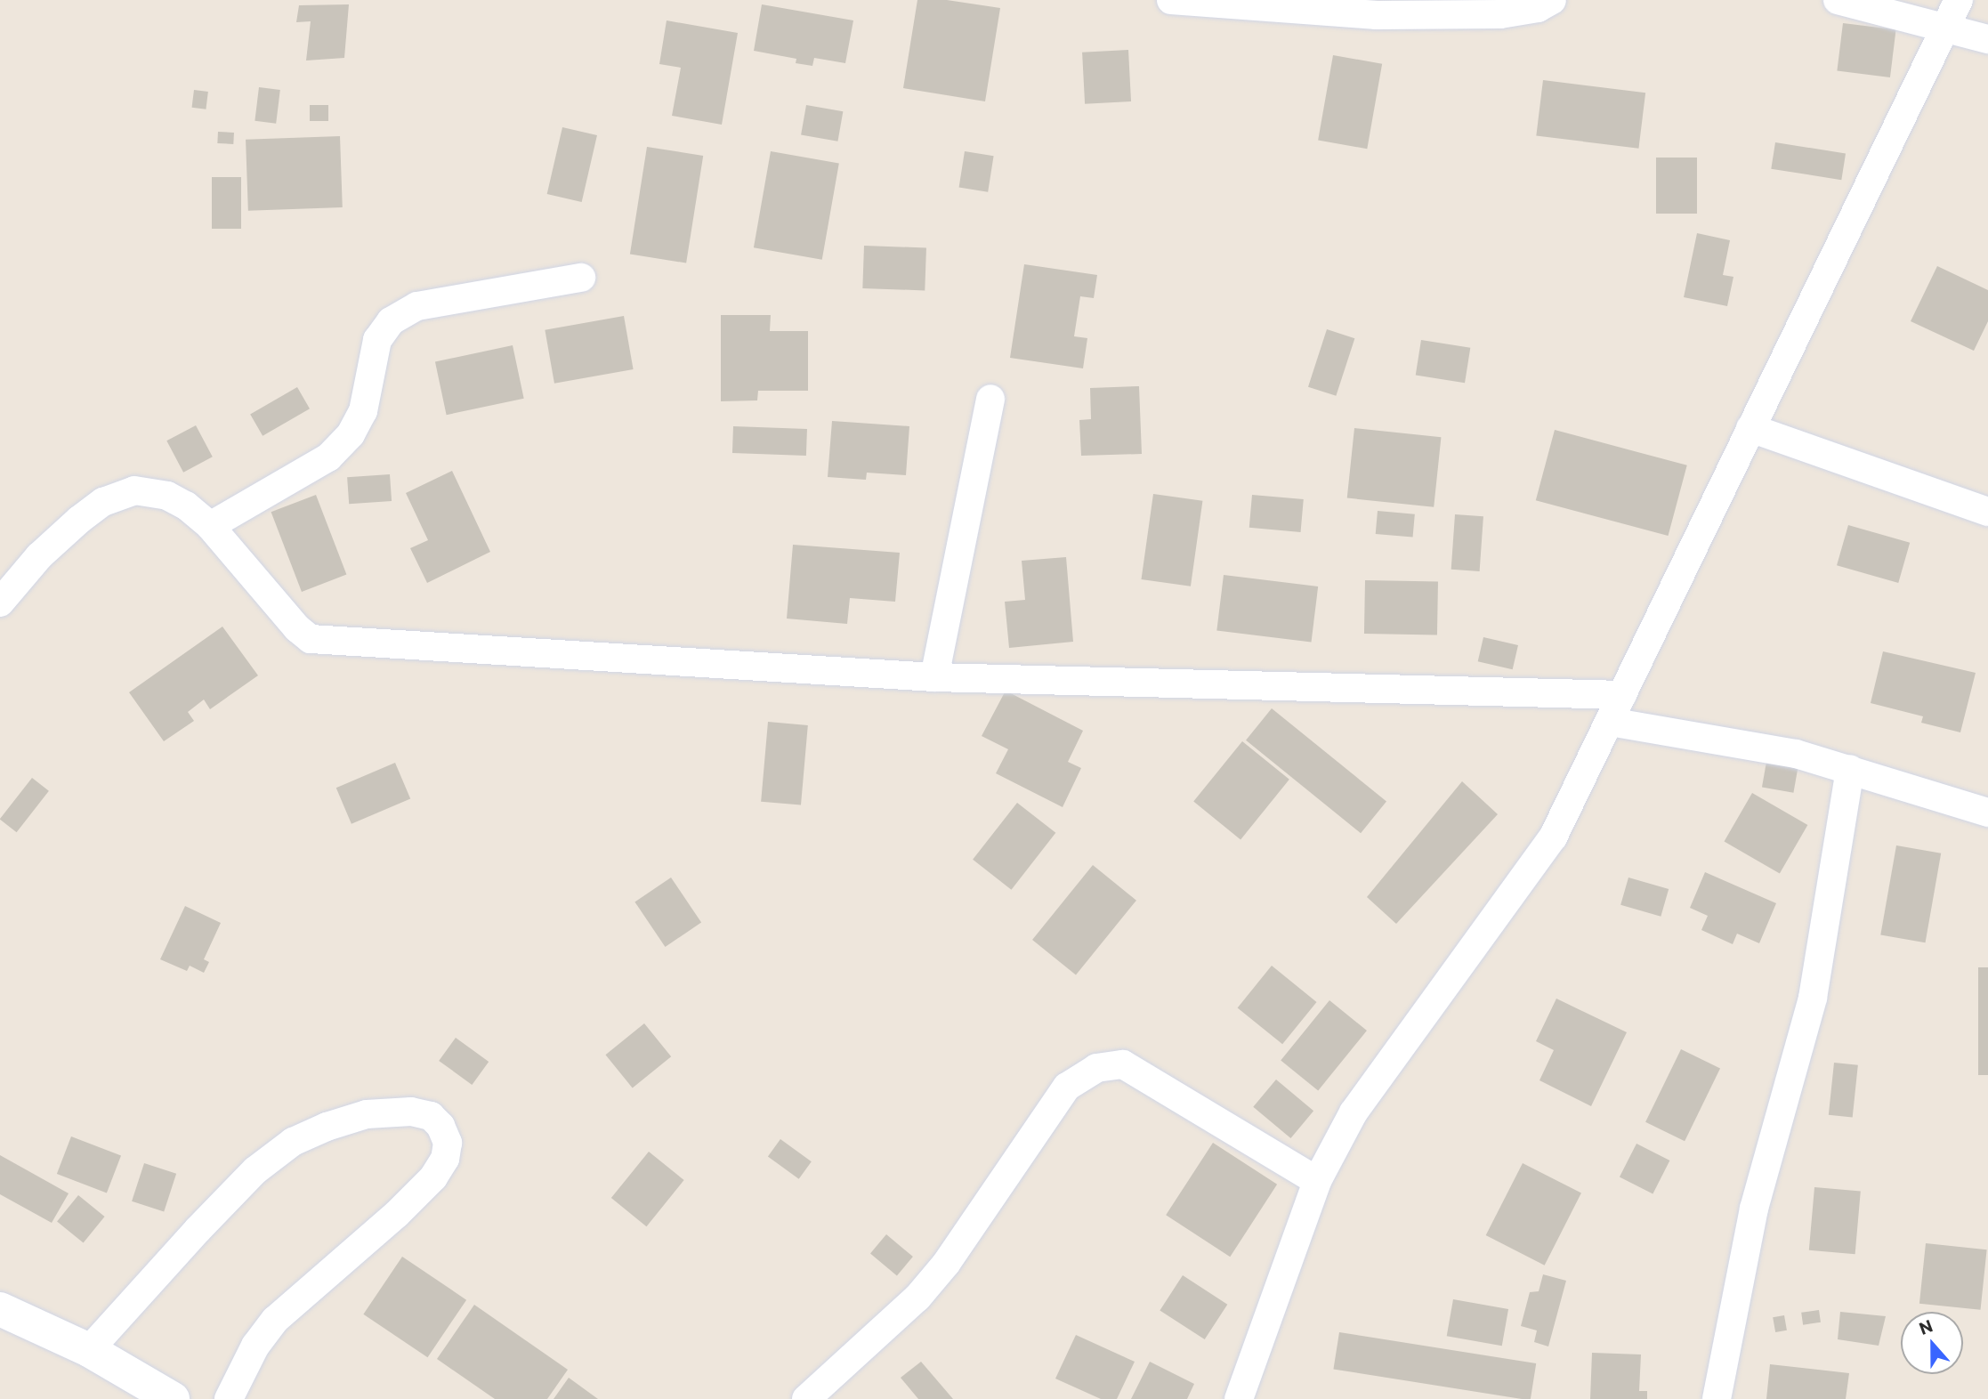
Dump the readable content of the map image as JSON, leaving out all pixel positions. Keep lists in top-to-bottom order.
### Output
{
  "north": "top"
}
